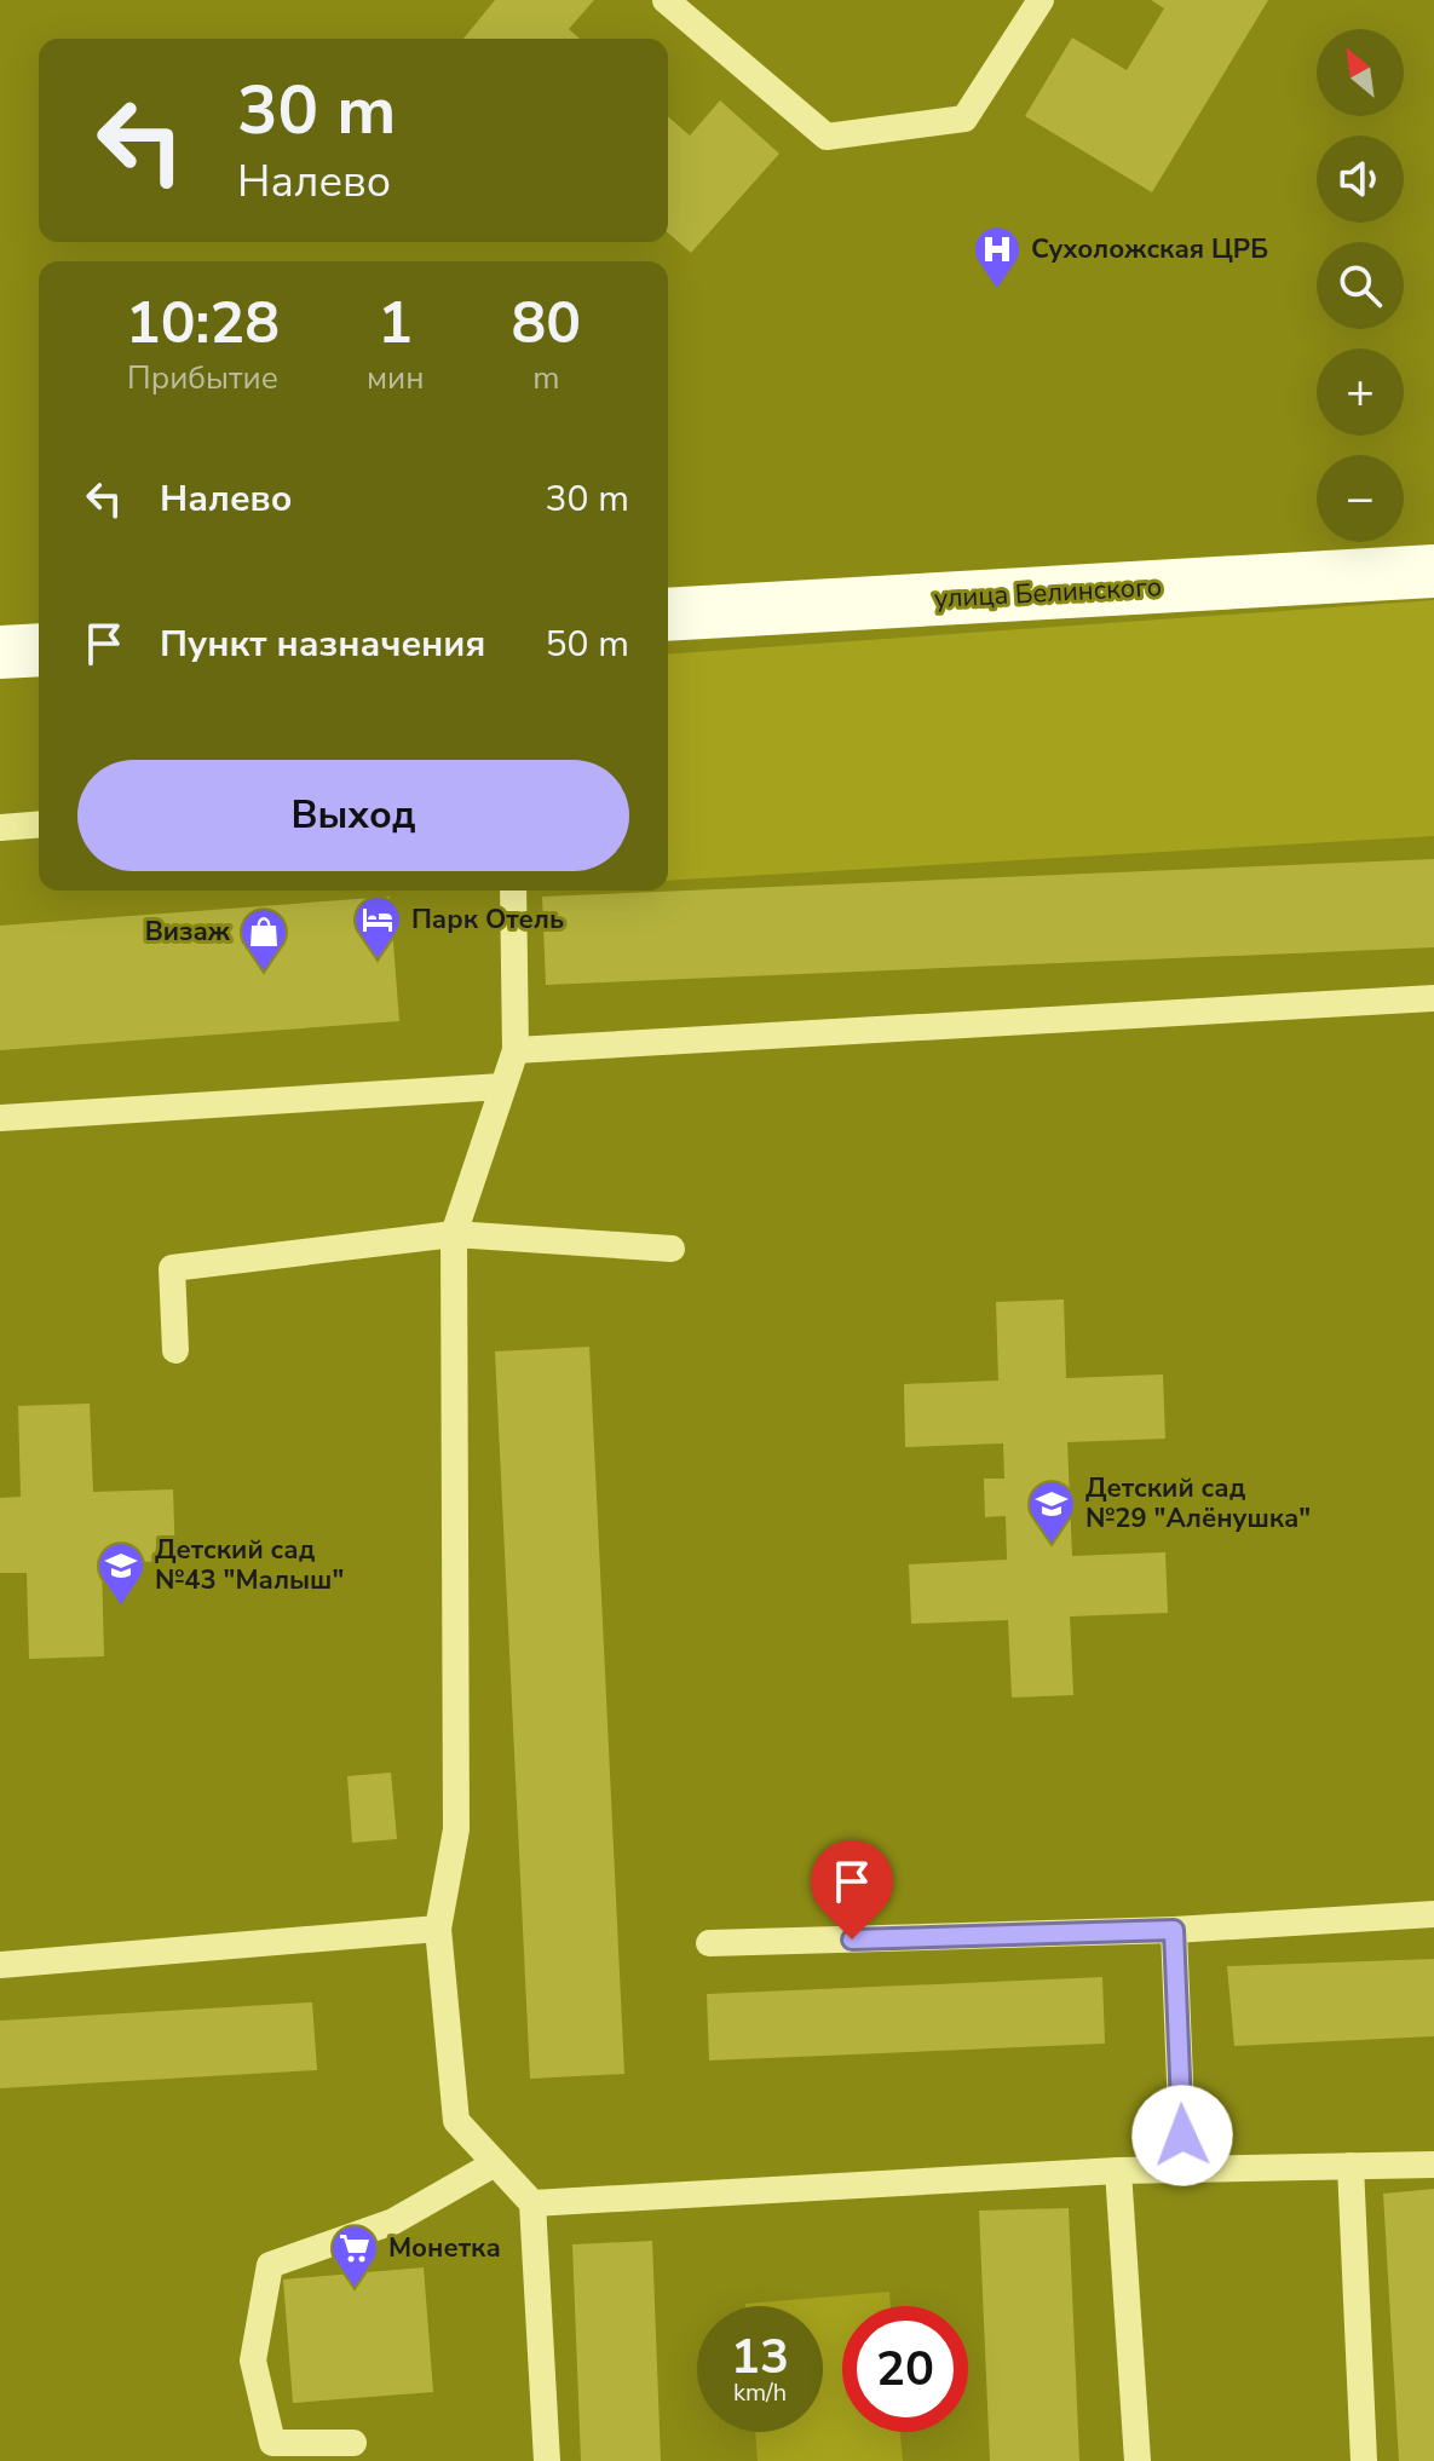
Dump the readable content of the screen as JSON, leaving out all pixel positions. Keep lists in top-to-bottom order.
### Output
{
  "streets": {
    "main road": ["улица Белинского"]
  },
  "places": {
    "hospital": ["Сухоложская ЦРБ"],
    "hotel": ["Парк Отель"],
    "shop": ["Визаж"],
    "school or university": ["Детский сад №29 \"Алёнушка\"", "Детский сад №43 \"Малыш\""],
    "supermarket": ["Монетка"]
  },
  "north": "top left",
  "page": {
    "map_buttons": ["+", "−"],
    "turn": ["30 m", "Налево"],
    "eta": [
      "10:28",
      "Прибытие",
      "1",
      "мин",
      "80",
      "m"
    ],
    "list": [
      {
        "name": "Налево",
        "value": "30 m"
      },
      {
        "name": "Пункт назначения",
        "value": "50 m"
      }
    ],
    "buttons": "Выход",
    "speed": "13 km/h",
    "limit": "20"
  }
}
